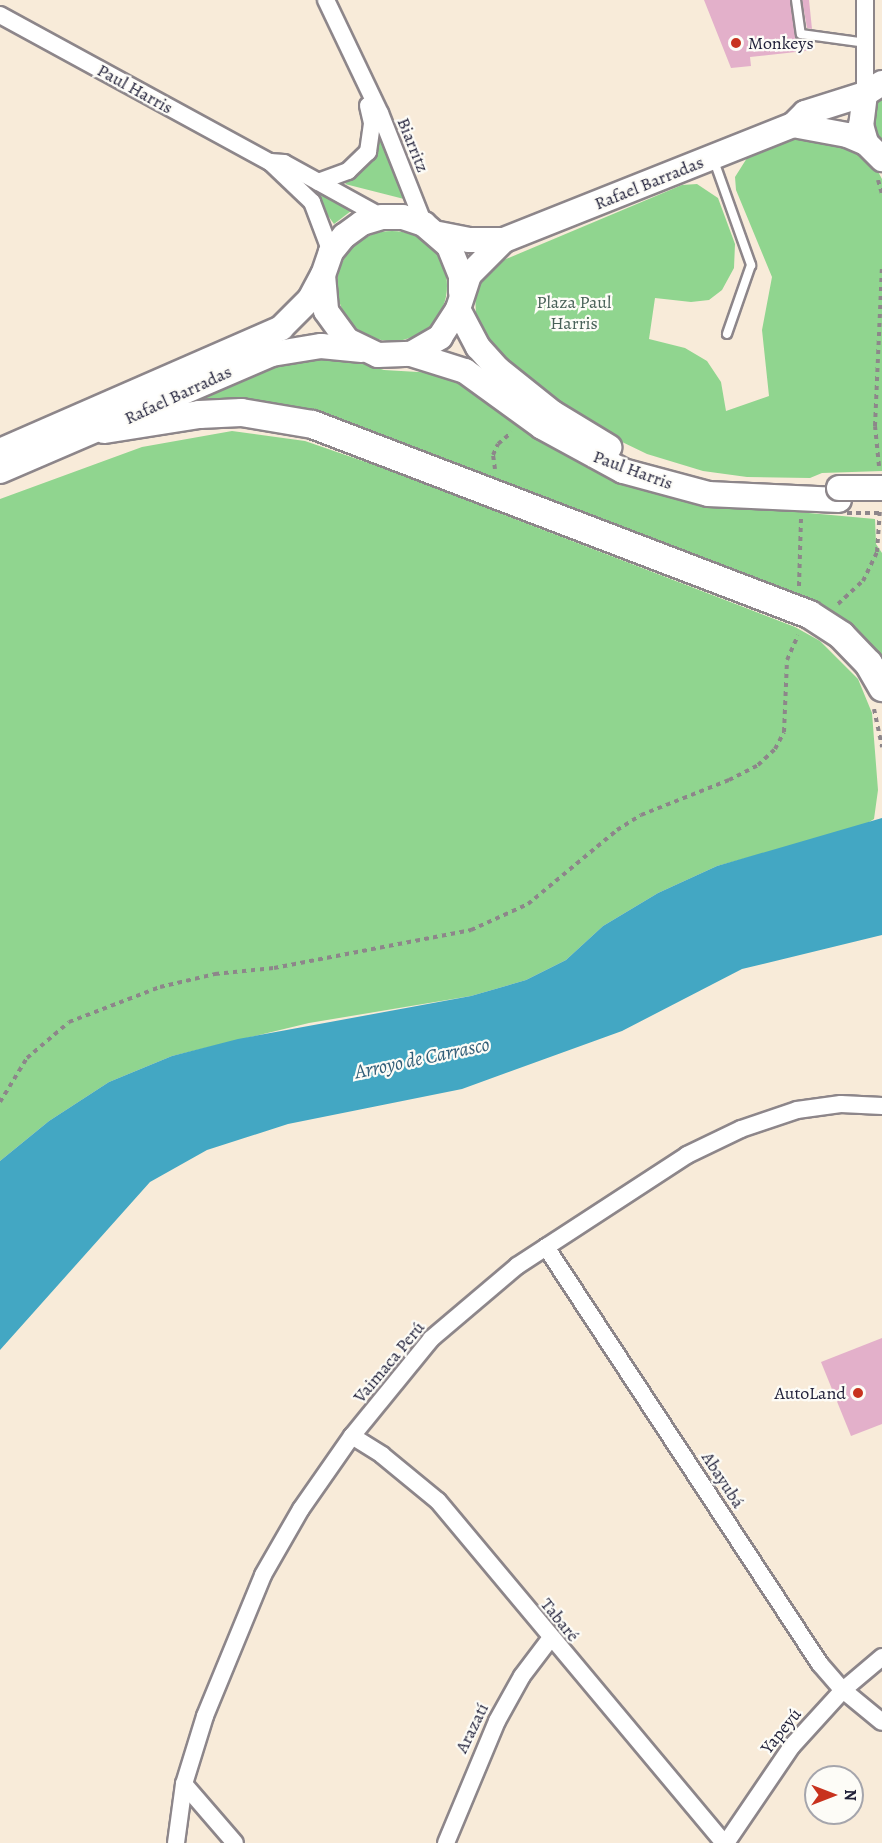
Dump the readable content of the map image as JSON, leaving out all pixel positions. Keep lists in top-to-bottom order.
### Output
{
  "streets": {
    "main road": ["Paul Harris", "Rafael Barradas"],
    "street": [
      "Biarritz",
      "Vaimaca Perú",
      "Abayubá",
      "Tabaré",
      "Arazatí",
      "Yapeyú"
    ]
  },
  "crossings": [
    ["Paul Harris", "Biarritz"],
    ["Paul Harris", "Rafael Barradas"],
    ["Biarritz", "Rafael Barradas"],
    ["Vaimaca Perú", "Abayubá"],
    ["Vaimaca Perú", "Tabaré"],
    ["Abayubá", "Yapeyú"],
    ["Tabaré", "Arazatí"],
    ["Tabaré", "Yapeyú"]
  ],
  "water": ["Arroyo de Carrasco"],
  "parks": ["Plaza Paul Harris"],
  "places": ["Monkeys", "AutoLand"],
  "north": "right"
}
